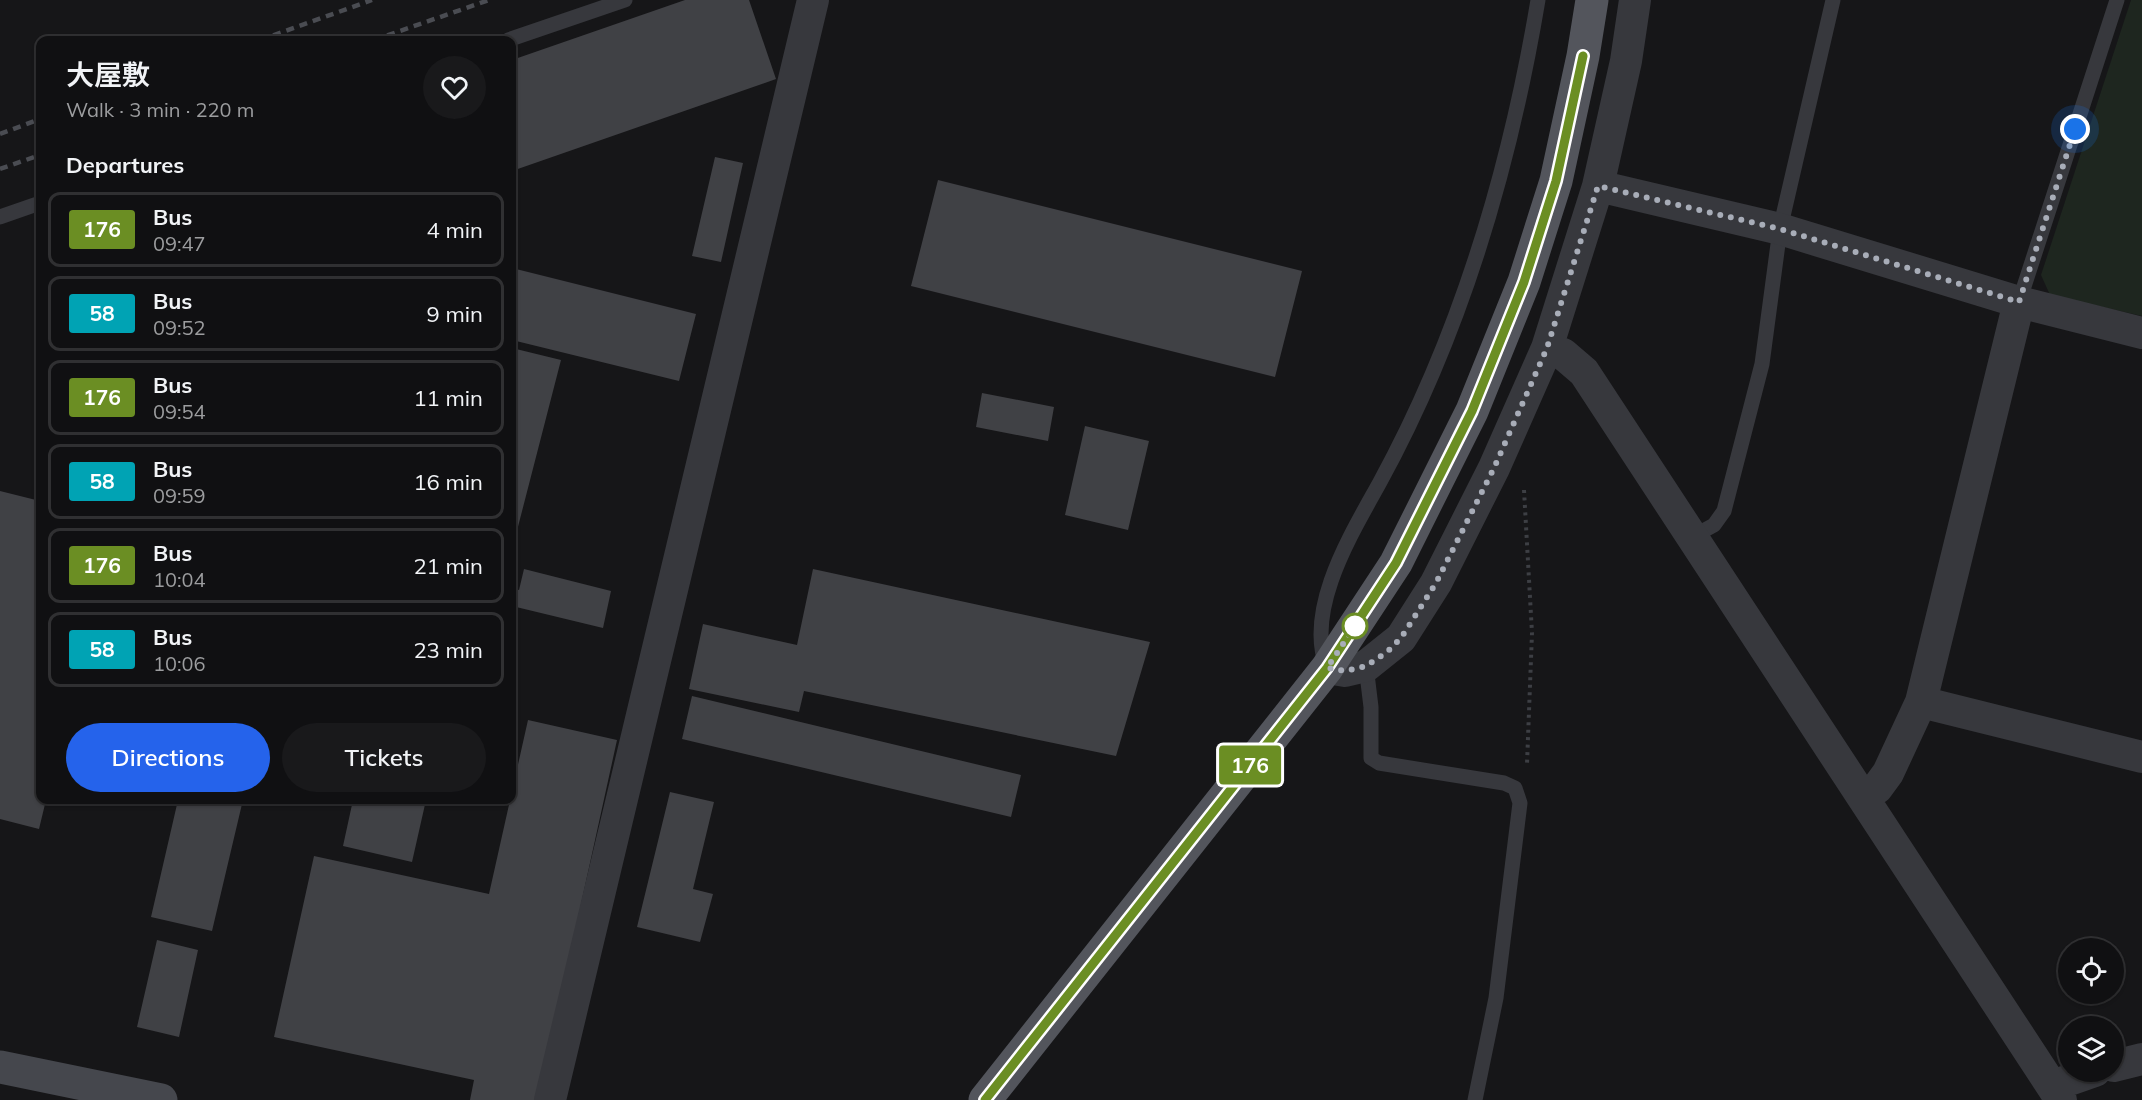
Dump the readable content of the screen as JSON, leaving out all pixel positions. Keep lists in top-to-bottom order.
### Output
{
  "lines": ["bus line 176"],
  "page": {
    "on_map": "176",
    "heading": [
      ["大屋敷", "Walk · 3 min · 220 m"],
      "Departures"
    ],
    "list": [
      {
        "mark": "176",
        "name": "Bus",
        "note": "09:47",
        "value": "4 min"
      },
      {
        "mark": "58",
        "name": "Bus",
        "note": "09:52",
        "value": "9 min"
      },
      {
        "mark": "176",
        "name": "Bus",
        "note": "09:54",
        "value": "11 min"
      },
      {
        "mark": "58",
        "name": "Bus",
        "note": "09:59",
        "value": "16 min"
      },
      {
        "mark": "176",
        "name": "Bus",
        "note": "10:04",
        "value": "21 min"
      },
      {
        "mark": "58",
        "name": "Bus",
        "note": "10:06",
        "value": "23 min"
      }
    ],
    "buttons": ["Directions", "Tickets"]
  }
}
